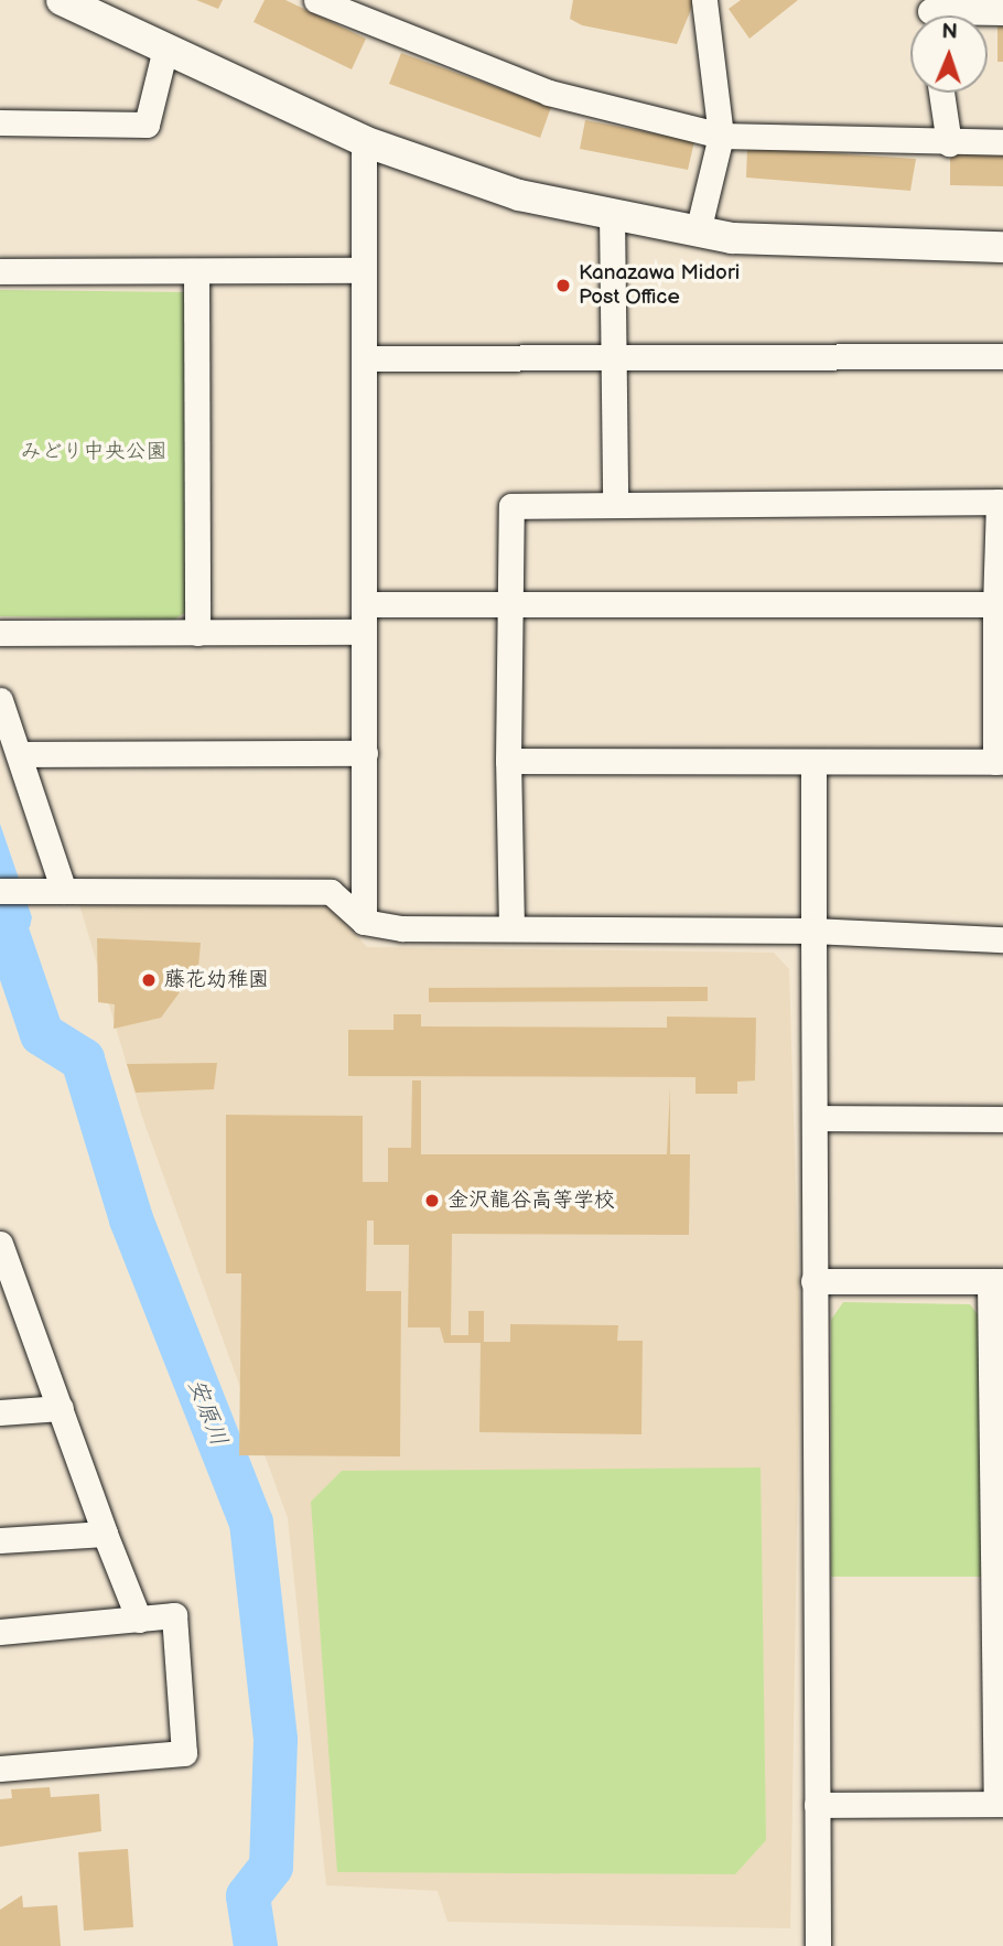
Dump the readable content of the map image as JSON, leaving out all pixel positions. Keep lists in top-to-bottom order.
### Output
{
  "water": ["安原川"],
  "parks": ["みどり中央公園"],
  "places": ["Kanazawa Midori Post Office", "藤花幼稚園", "金沢龍谷高等学校"],
  "north": "top"
}
